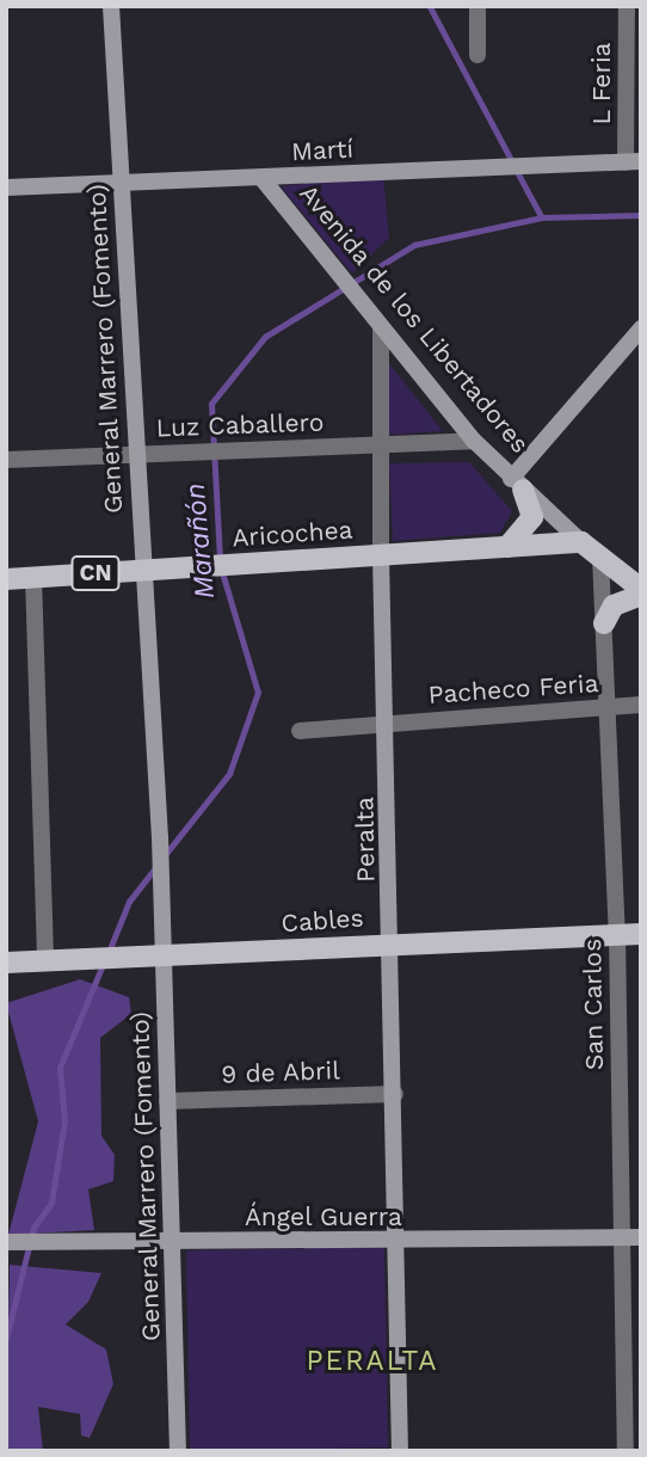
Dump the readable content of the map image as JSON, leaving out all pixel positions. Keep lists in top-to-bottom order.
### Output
{
  "streets": {
    "main road": [
      "Avenida de los Libertadores",
      "Aricochea",
      "CN",
      "Cables"
    ],
    "street": [
      "L Feria",
      "Martí",
      "General Marrero (Fomento)",
      "Luz Caballero",
      "Pacheco Feria",
      "Peralta",
      "San Carlos",
      "9 de Abril",
      "Ángel Guerra"
    ]
  },
  "crossings": [
    ["L Feria", "Martí"],
    ["Martí", "Avenida de los Libertadores"],
    ["Martí", "General Marrero (Fomento)"],
    ["Avenida de los Libertadores", "Luz Caballero"],
    ["Avenida de los Libertadores", "Aricochea"],
    ["Avenida de los Libertadores", "Peralta"],
    ["Avenida de los Libertadores", "San Carlos"],
    ["General Marrero (Fomento)", "Luz Caballero"],
    ["General Marrero (Fomento)", "Aricochea"],
    ["General Marrero (Fomento)", "Cables"],
    ["General Marrero (Fomento)", "9 de Abril"],
    ["General Marrero (Fomento)", "Ángel Guerra"],
    ["Luz Caballero", "Peralta"],
    ["Aricochea", "Peralta"],
    ["Pacheco Feria", "Peralta"],
    ["Pacheco Feria", "San Carlos"],
    ["Peralta", "Cables"],
    ["Peralta", "9 de Abril"],
    ["Peralta", "Ángel Guerra"],
    ["Cables", "San Carlos"],
    ["San Carlos", "Ángel Guerra"]
  ],
  "districts": ["PERALTA"],
  "water": ["Marañón"]
}
